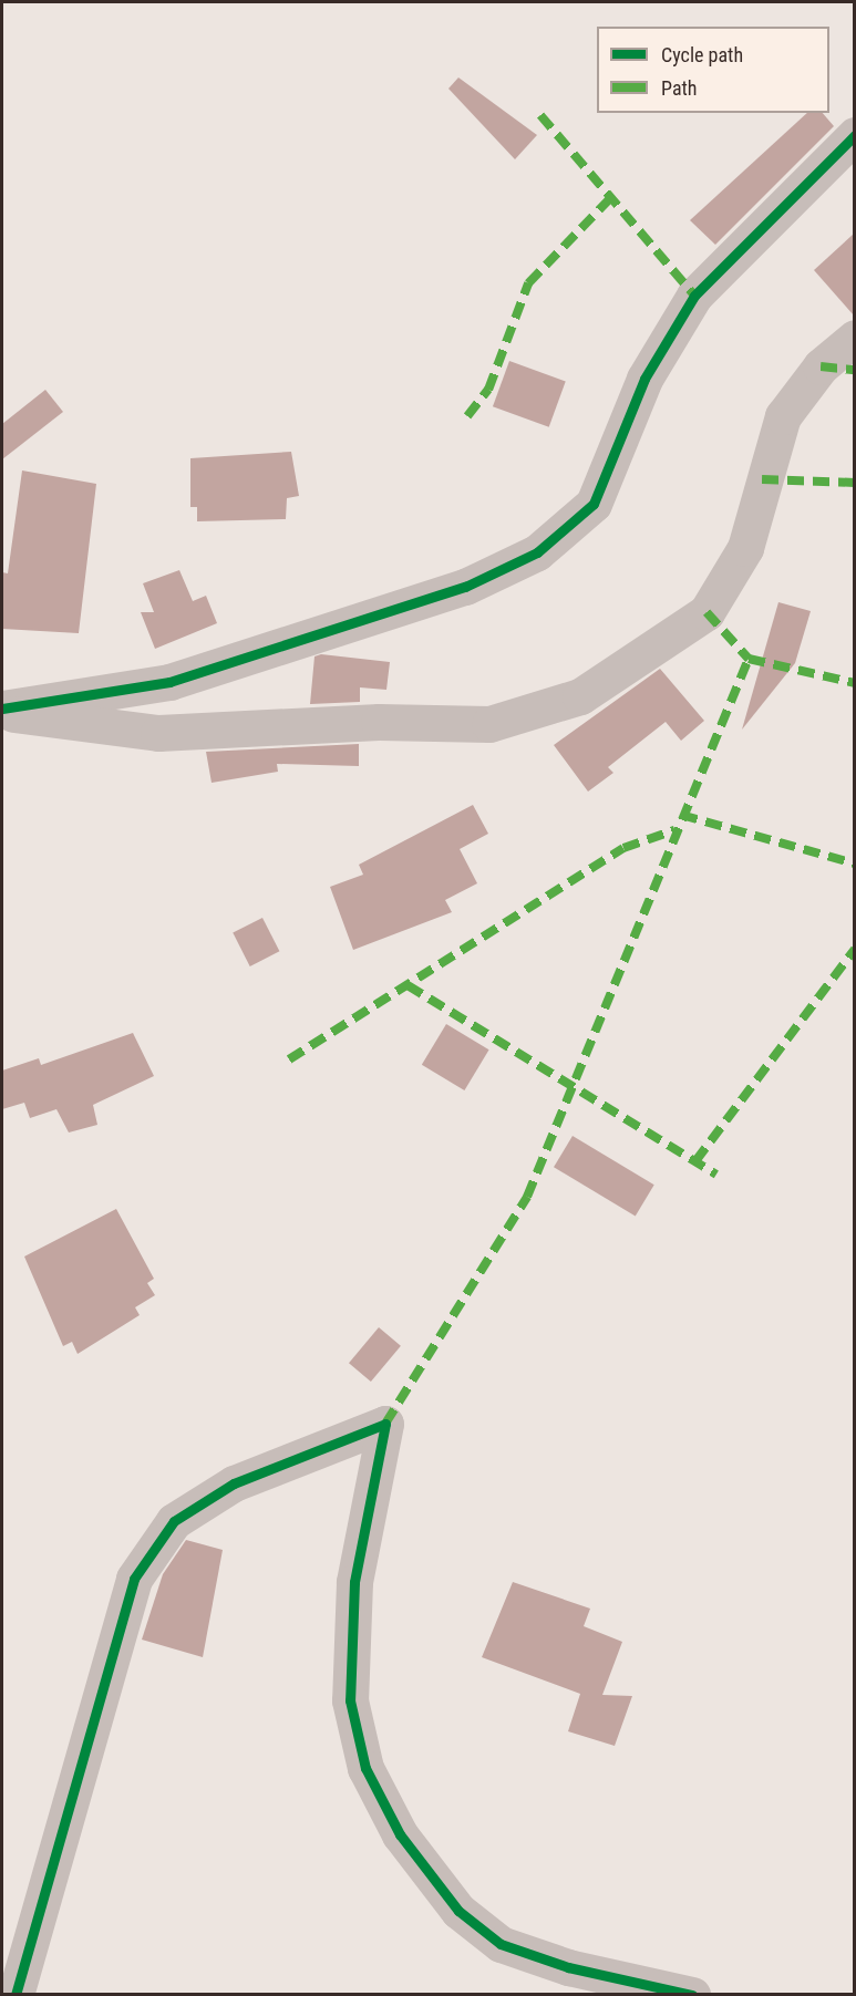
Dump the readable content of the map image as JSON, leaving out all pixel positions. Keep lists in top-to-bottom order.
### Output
{
  "legend": ["Cycle path", "Path"]
}
